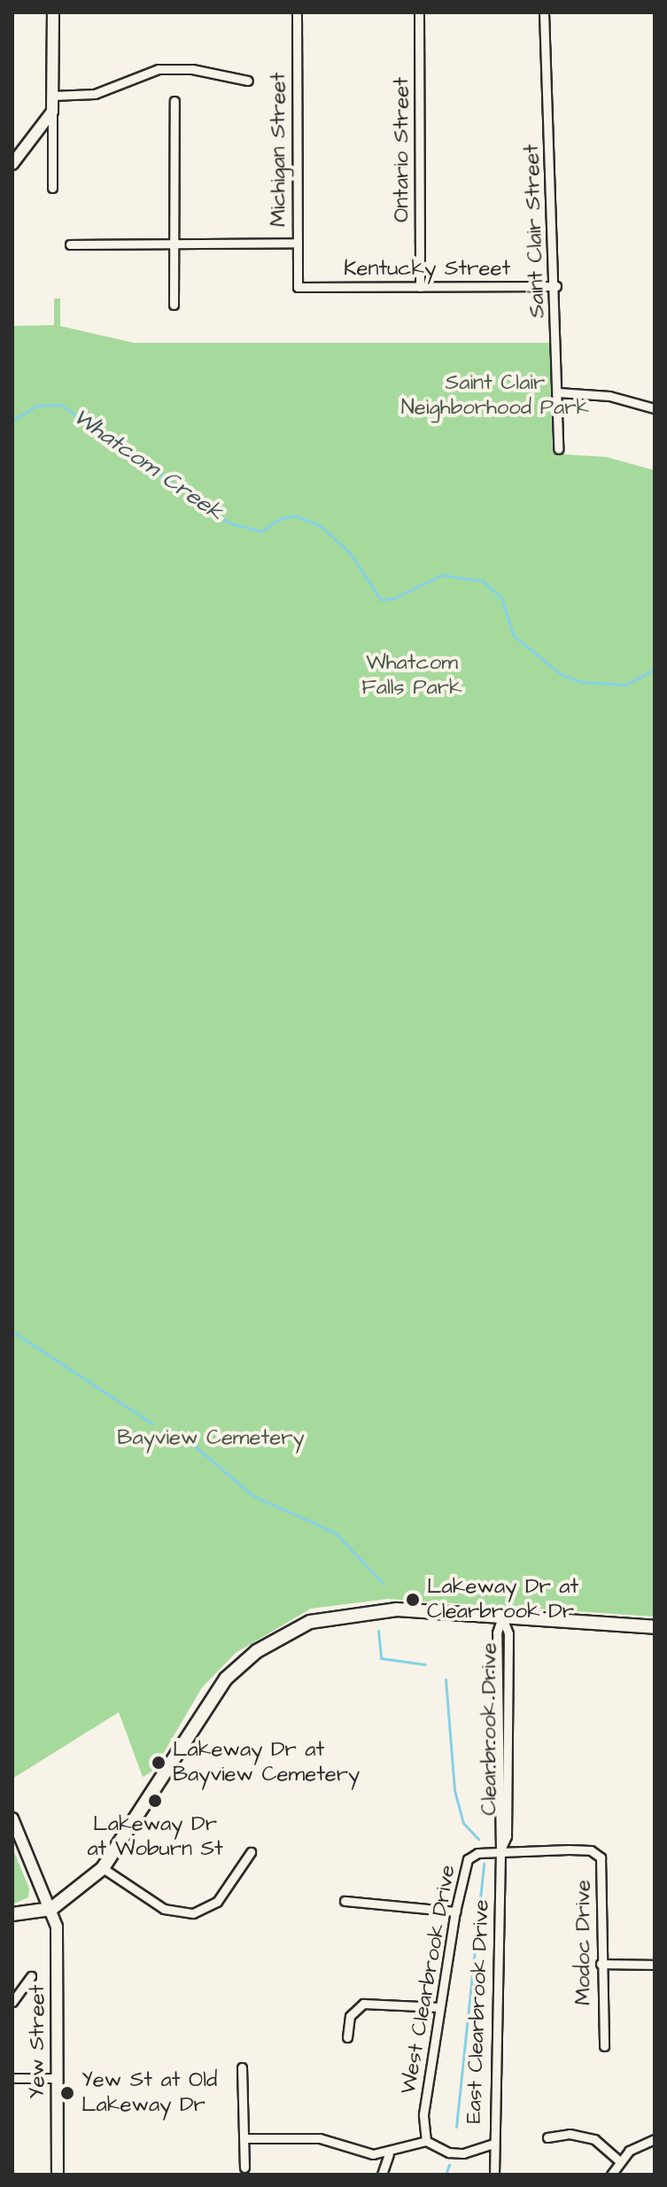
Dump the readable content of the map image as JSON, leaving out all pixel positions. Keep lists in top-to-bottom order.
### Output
{
  "streets": {
    "street": [
      "Michigan Street",
      "Ontario Street",
      "Saint Clair Street",
      "Kentucky Street",
      "Clearbrook Drive",
      "Modoc Drive",
      "West Clearbrook Drive",
      "East Clearbrook Drive",
      "Yew Street"
    ]
  },
  "crossings": [
    ["Michigan Street", "Kentucky Street"],
    ["Ontario Street", "Kentucky Street"],
    ["Saint Clair Street", "Kentucky Street"],
    ["Clearbrook Drive", "Modoc Drive"],
    ["Clearbrook Drive", "West Clearbrook Drive"],
    ["Clearbrook Drive", "East Clearbrook Drive"],
    ["Modoc Drive", "West Clearbrook Drive"],
    ["Modoc Drive", "East Clearbrook Drive"],
    ["West Clearbrook Drive", "East Clearbrook Drive"]
  ],
  "water": ["Whatcom Creek"],
  "parks": ["Saint Clair Neighborhood Park", "Whatcom Falls Park", "Bayview Cemetery"],
  "places": [
    "Lakeway Dr at Clearbrook Dr",
    "Lakeway Dr at Bayview Cemetery",
    "Lakeway Dr at Woburn St",
    "Yew St at Old Lakeway Dr"
  ]
}
